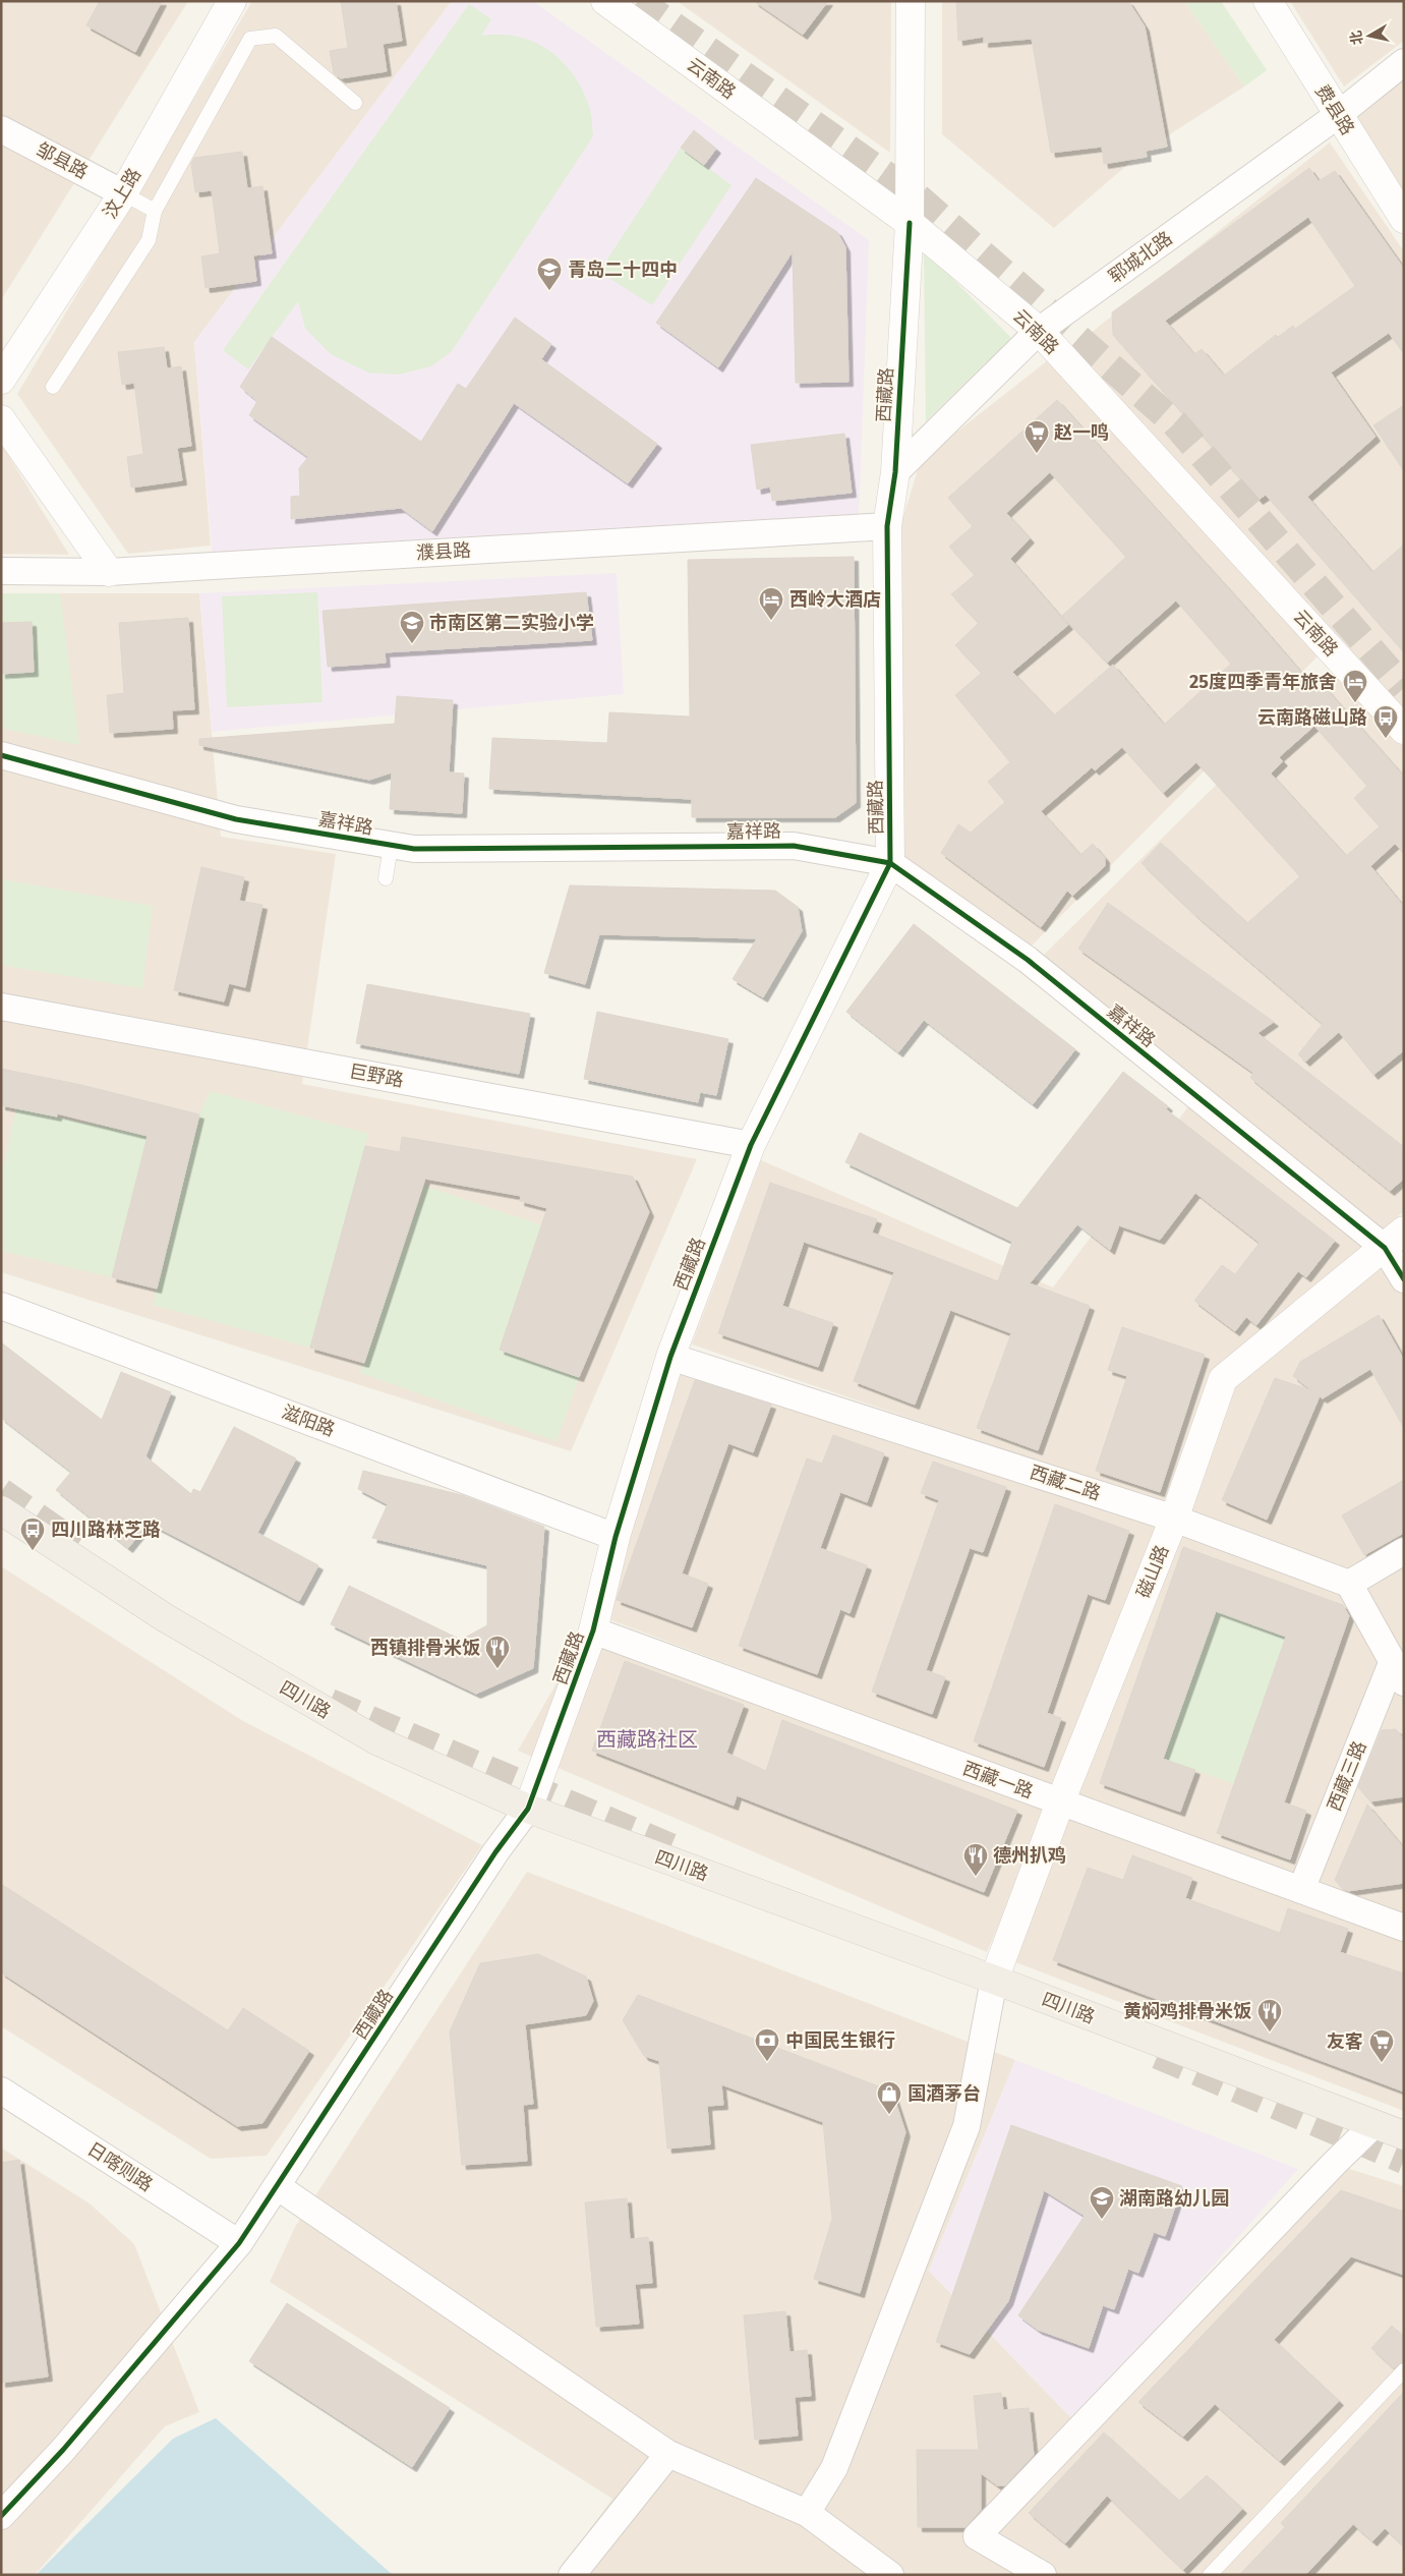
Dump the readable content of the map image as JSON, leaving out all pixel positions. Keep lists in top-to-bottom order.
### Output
{
  "streets": {
    "main road": ["四川路"],
    "street": [
      "云南路",
      "费县路",
      "邹县路",
      "汶上路",
      "郓城北路",
      "西藏路",
      "濮县路",
      "嘉祥路",
      "巨野路",
      "滋阳路",
      "西藏二路",
      "磁山路",
      "西藏三路",
      "西藏一路",
      "日喀则路"
    ]
  },
  "crossings": [
    ["云南路", "郓城北路"],
    ["云南路", "西藏路"],
    ["费县路", "郓城北路"],
    ["邹县路", "汶上路"],
    ["郓城北路", "西藏路"],
    ["西藏路", "濮县路"],
    ["西藏路", "嘉祥路"],
    ["西藏路", "巨野路"],
    ["西藏路", "滋阳路"],
    ["西藏路", "西藏二路"],
    ["西藏路", "四川路"],
    ["西藏路", "西藏一路"],
    ["西藏路", "日喀则路"],
    ["嘉祥路", "磁山路"],
    ["西藏二路", "磁山路"],
    ["磁山路", "四川路"],
    ["磁山路", "西藏一路"],
    ["西藏三路", "西藏一路"]
  ],
  "districts": ["西藏路社区"],
  "places": {
    "school or university": ["青岛二十四中", "市南区第二实验小学", "湖南路幼儿园"],
    "supermarket": ["赵一鸣", "友客"],
    "hotel": ["西岭大酒店", "25度四季青年旅舍"],
    "bus stop": ["云南路磁山路", "四川路林芝路"],
    "restaurant": ["西镇排骨米饭", "德州扒鸡", "黄焖鸡排骨米饭"],
    "bank": ["中国民生银行"],
    "shop": ["国酒茅台"]
  },
  "north": "left"
}
